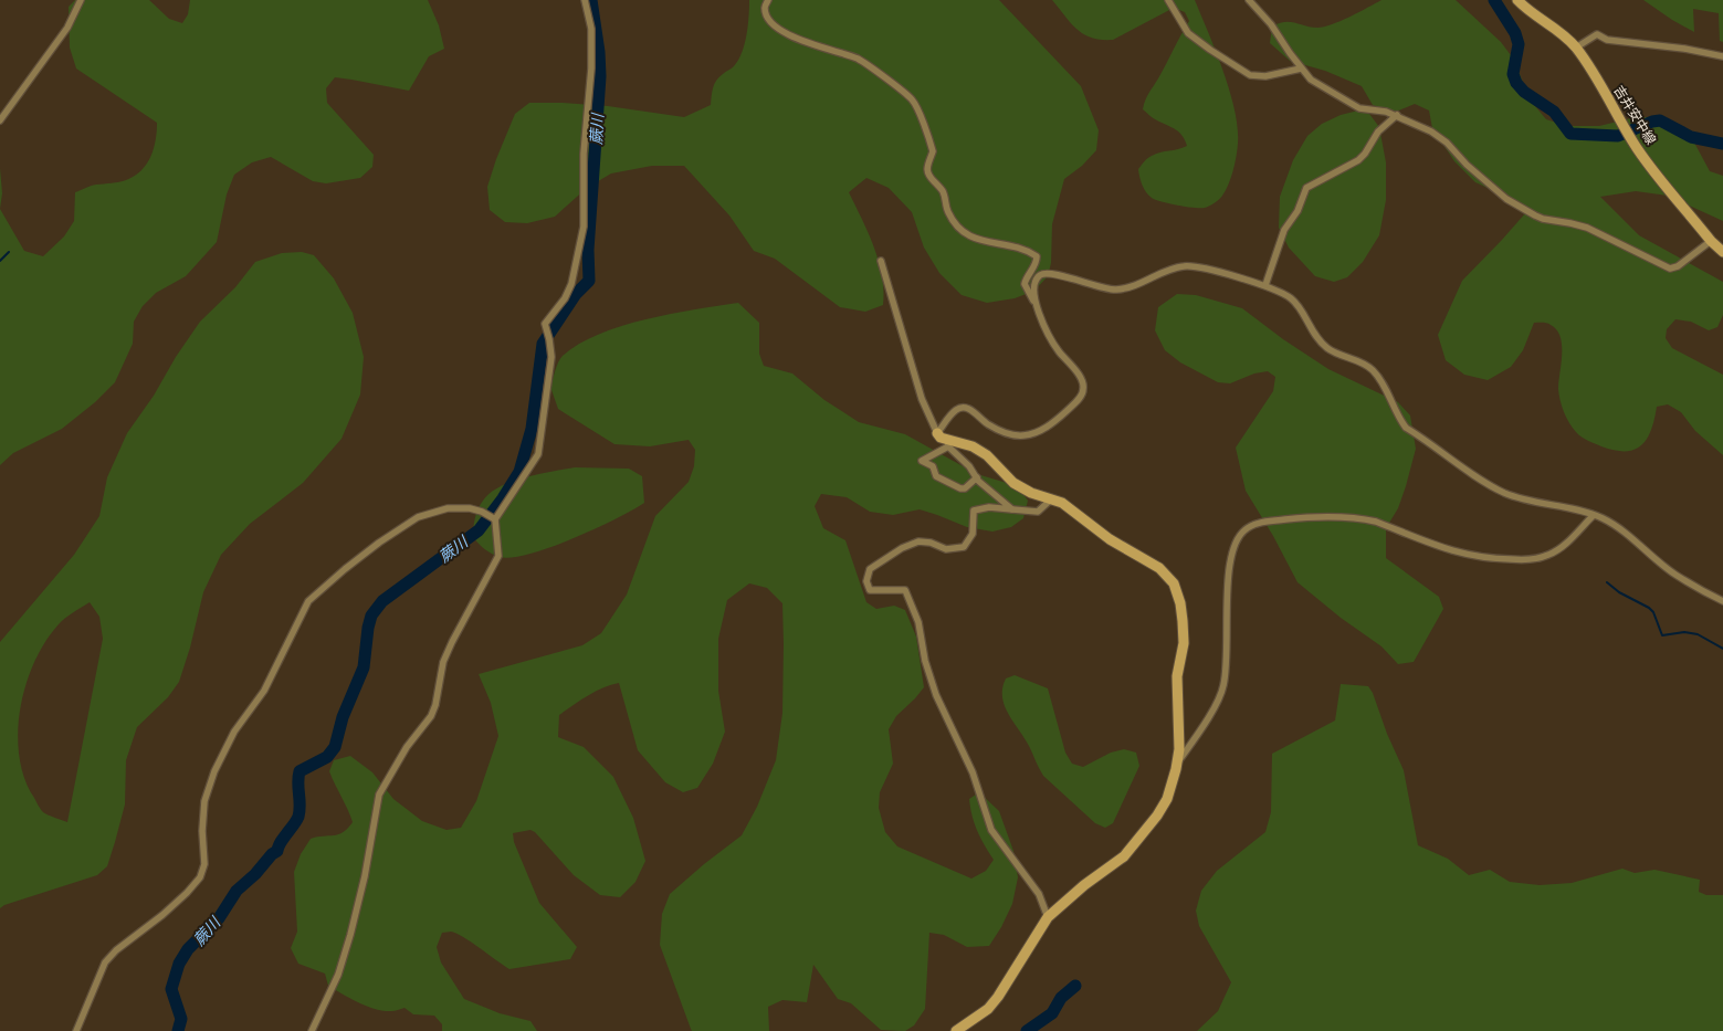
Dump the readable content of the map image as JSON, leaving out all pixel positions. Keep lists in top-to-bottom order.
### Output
{
  "streets": {
    "street": ["吉井安中線"]
  },
  "water": ["蕨川"]
}
